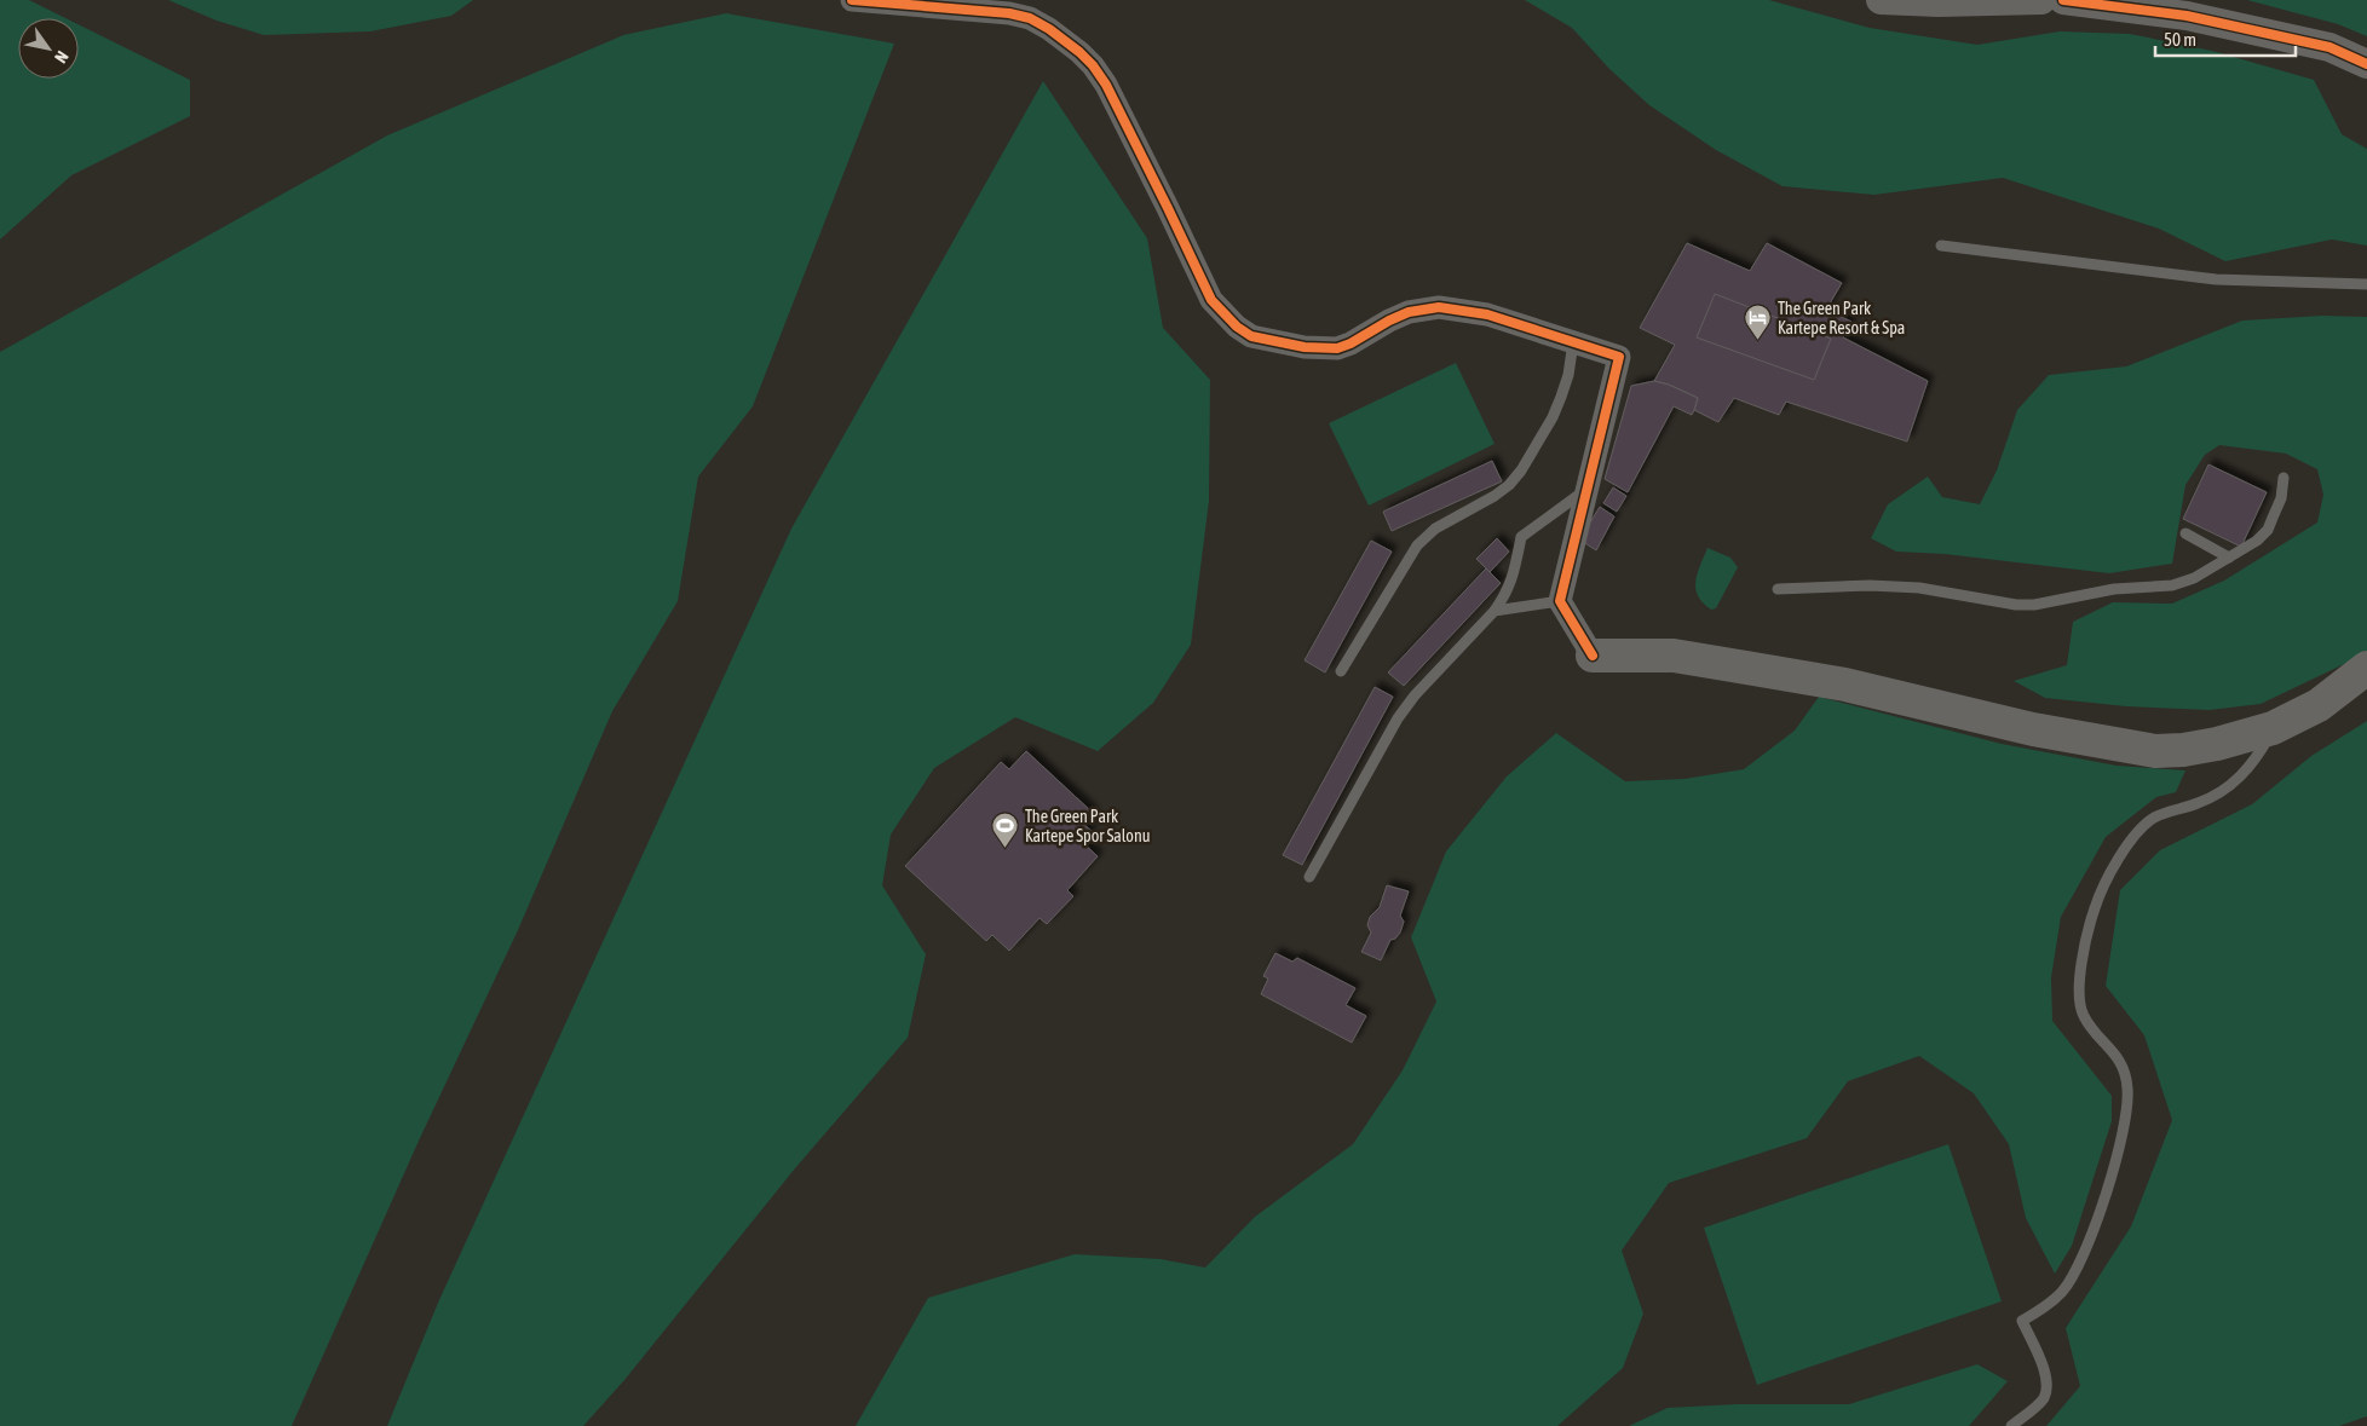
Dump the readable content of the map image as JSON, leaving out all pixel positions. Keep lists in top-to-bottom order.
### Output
{
  "places": {
    "hotel": ["The Green Park Kartepe Resort & Spa"],
    "sports": ["The Green Park Kartepe Spor Salonu"]
  },
  "scale_bar": "50 m",
  "north": "bottom right"
}
